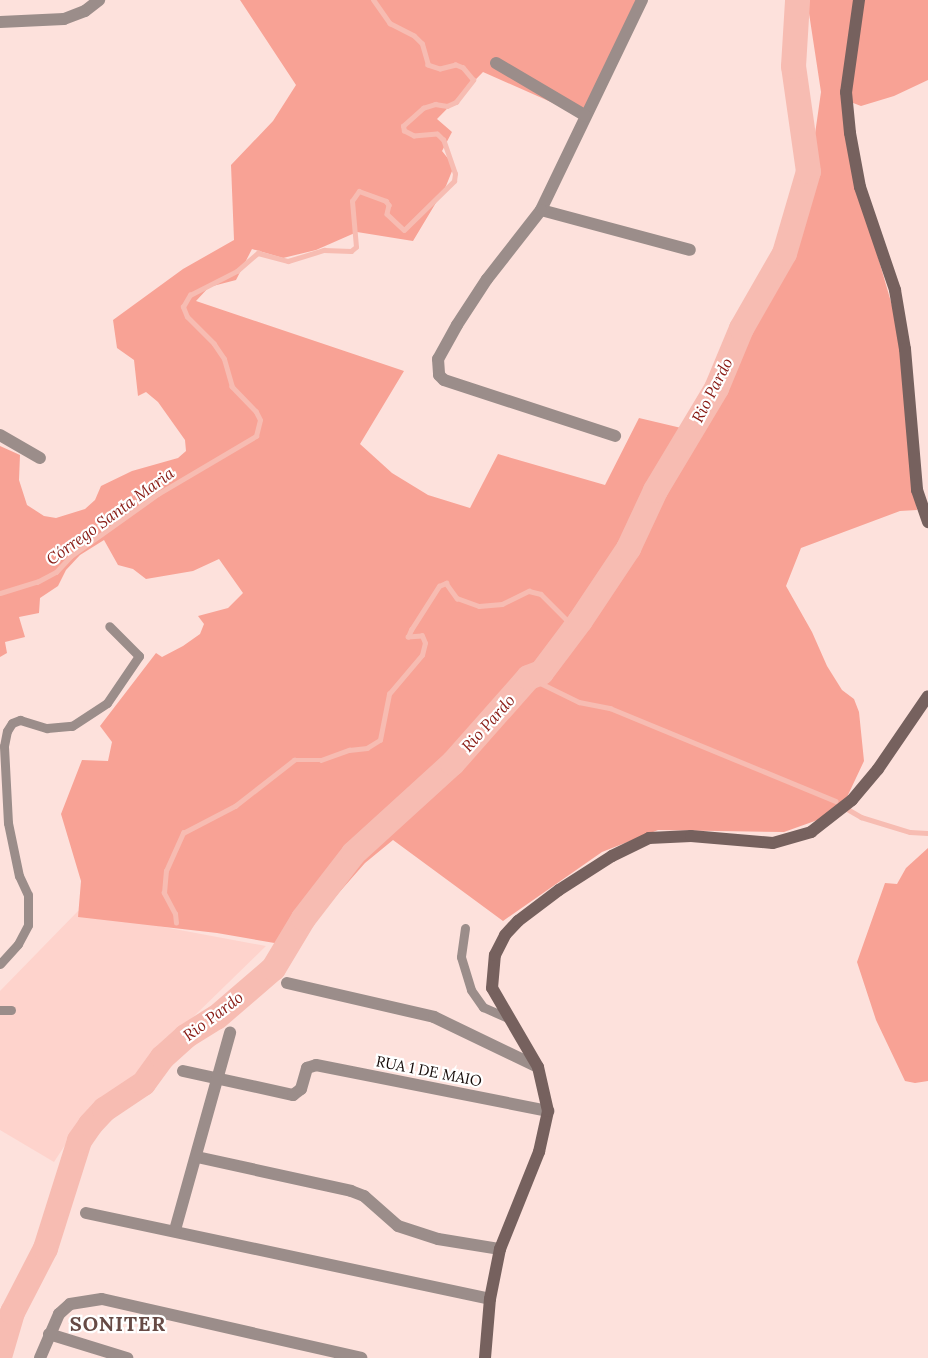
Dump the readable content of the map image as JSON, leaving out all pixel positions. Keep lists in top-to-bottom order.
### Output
{
  "streets": {
    "street": ["RUA 1 DE MAIO"]
  },
  "districts": ["SONITER"],
  "water": ["Rio Pardo", "Córrego Santa Maria"]
}
